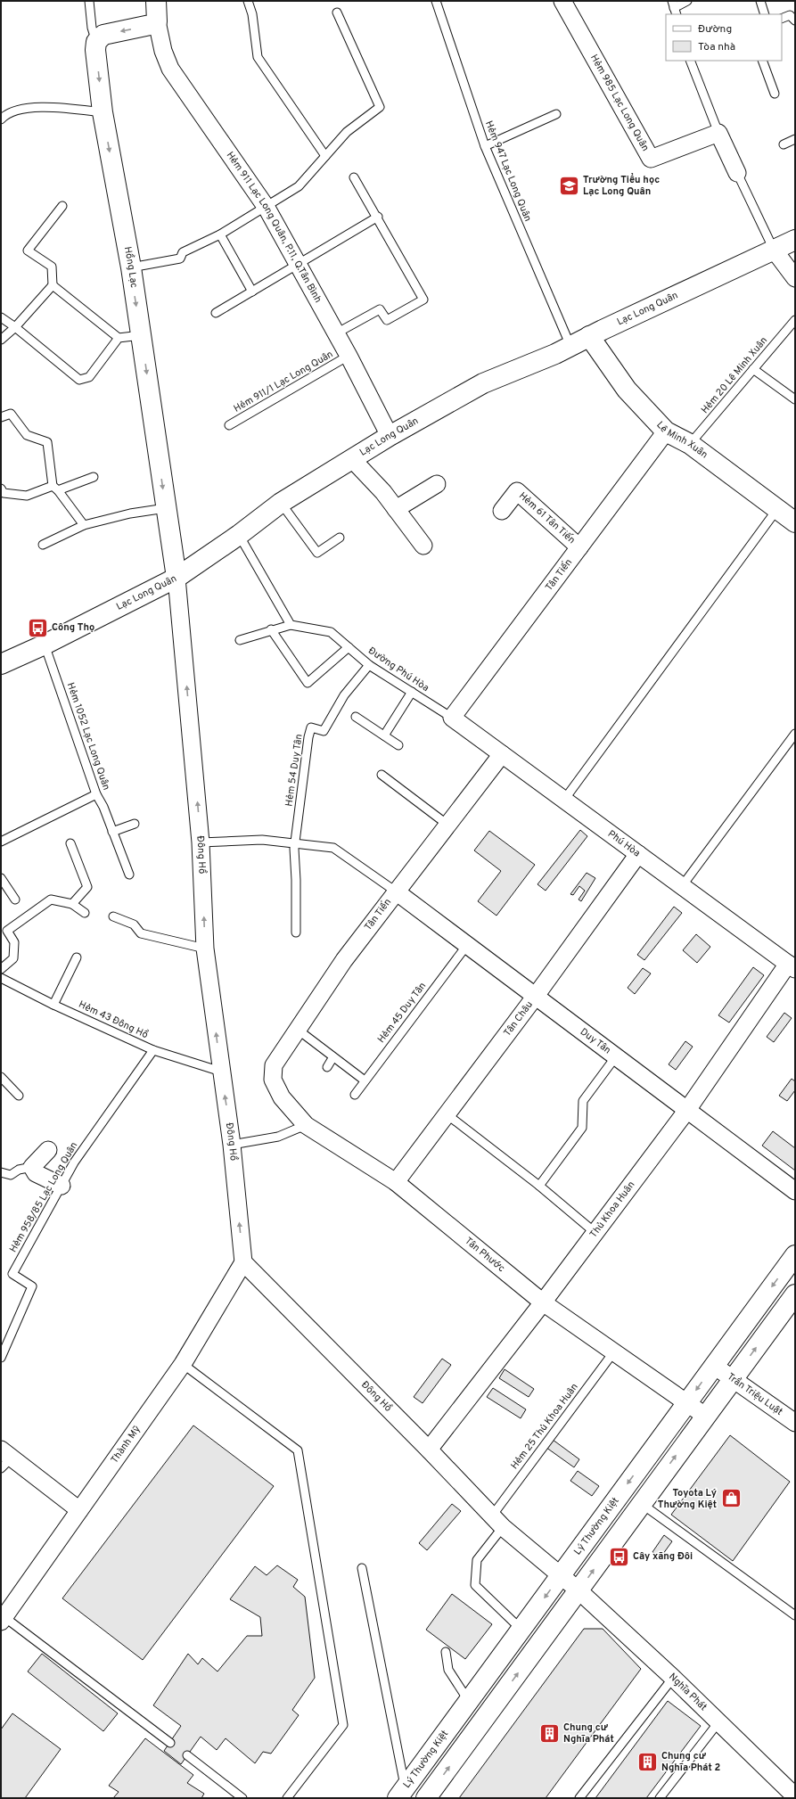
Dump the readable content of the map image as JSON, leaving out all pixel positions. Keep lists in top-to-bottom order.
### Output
{
  "streets": {
    "main road": [
      "Hồng Lạc",
      "Lạc Long Quân",
      "Lê Minh Xuân",
      "Lý Thường Kiệt"
    ],
    "street": [
      "Hẻm 985 Lạc Long Quân",
      "Hẻm 911 Lạc Long Quân, P.11, Q.Tân Bình",
      "Hẻm 61 Tân Tiến",
      "Tân Tiến",
      "Phú Hòa",
      "Đông Hồ",
      "Tân Châu",
      "Duy Tân",
      "Thủ Khoa Huân",
      "Tân Phước",
      "Trần Triệu Luật",
      "Thành Mỹ",
      "Nghĩa Phát"
    ],
    "lane": [
      "Hẻm 947 Lạc Long Quân",
      "Hẻm 20 Lê Minh Xuân",
      "Hẻm 911/1 Lạc Long Quân",
      "Đường Phú Hòa",
      "Hẻm 1052 Lạc Long Quân",
      "Hẻm 54 Duy Tân",
      "Hẻm 45 Duy Tân",
      "Hẻm 43 Đông Hồ",
      "Hẻm 958/85 Lạc Long Quân",
      "Hẻm 25 Thủ Khoa Huân"
    ]
  },
  "crossings": [
    ["Hẻm 947 Lạc Long Quân", "Lạc Long Quân"],
    ["Hẻm 911 Lạc Long Quân, P.11, Q.Tân Bình", "Lạc Long Quân"],
    ["Hẻm 911 Lạc Long Quân, P.11, Q.Tân Bình", "Hẻm 911/1 Lạc Long Quân"],
    ["Hồng Lạc", "Lạc Long Quân"],
    ["Hồng Lạc", "Đông Hồ"],
    ["Lạc Long Quân", "Lê Minh Xuân"],
    ["Lạc Long Quân", "Hẻm 1052 Lạc Long Quân"],
    ["Lạc Long Quân", "Đông Hồ"],
    ["Hẻm 20 Lê Minh Xuân", "Lê Minh Xuân"],
    ["Lê Minh Xuân", "Tân Tiến"],
    ["Hẻm 61 Tân Tiến", "Tân Tiến"],
    ["Tân Tiến", "Đường Phú Hòa"],
    ["Tân Tiến", "Phú Hòa"],
    ["Tân Tiến", "Duy Tân"],
    ["Tân Tiến", "Tân Phước"],
    ["Đường Phú Hòa", "Hẻm 54 Duy Tân"],
    ["Đường Phú Hòa", "Phú Hòa"],
    ["Phú Hòa", "Tân Châu"],
    ["Phú Hòa", "Thủ Khoa Huân"],
    ["Đông Hồ", "Hẻm 43 Đông Hồ"],
    ["Đông Hồ", "Thủ Khoa Huân"],
    ["Đông Hồ", "Hẻm 25 Thủ Khoa Huân"],
    ["Đông Hồ", "Thành Mỹ"],
    ["Đông Hồ", "Lý Thường Kiệt"],
    ["Đông Hồ", "Nghĩa Phát"],
    ["Hẻm 45 Duy Tân", "Duy Tân"],
    ["Tân Châu", "Duy Tân"],
    ["Tân Châu", "Tân Phước"],
    ["Hẻm 43 Đông Hồ", "Hẻm 958/85 Lạc Long Quân"],
    ["Duy Tân", "Thủ Khoa Huân"],
    ["Thủ Khoa Huân", "Tân Phước"],
    ["Tân Phước", "Hẻm 25 Thủ Khoa Huân"],
    ["Tân Phước", "Lý Thường Kiệt"],
    ["Trần Triệu Luật", "Lý Thường Kiệt"],
    ["Hẻm 25 Thủ Khoa Huân", "Lý Thường Kiệt"],
    ["Lý Thường Kiệt", "Nghĩa Phát"]
  ],
  "one_way": ["Hồng Lạc", "Đông Hồ"],
  "places": {
    "school or university": ["Trường Tiểu học Lạc Long Quân"],
    "bus stop": ["Công Thọ", "Cây xăng Đôi"],
    "shop": ["Toyota Lý Thường Kiệt"],
    "building": ["Chung cư Nghĩa Phát", "Chung cư Nghĩa Phát 2"]
  },
  "legend": ["Đường", "Tòa nhà"]
}
